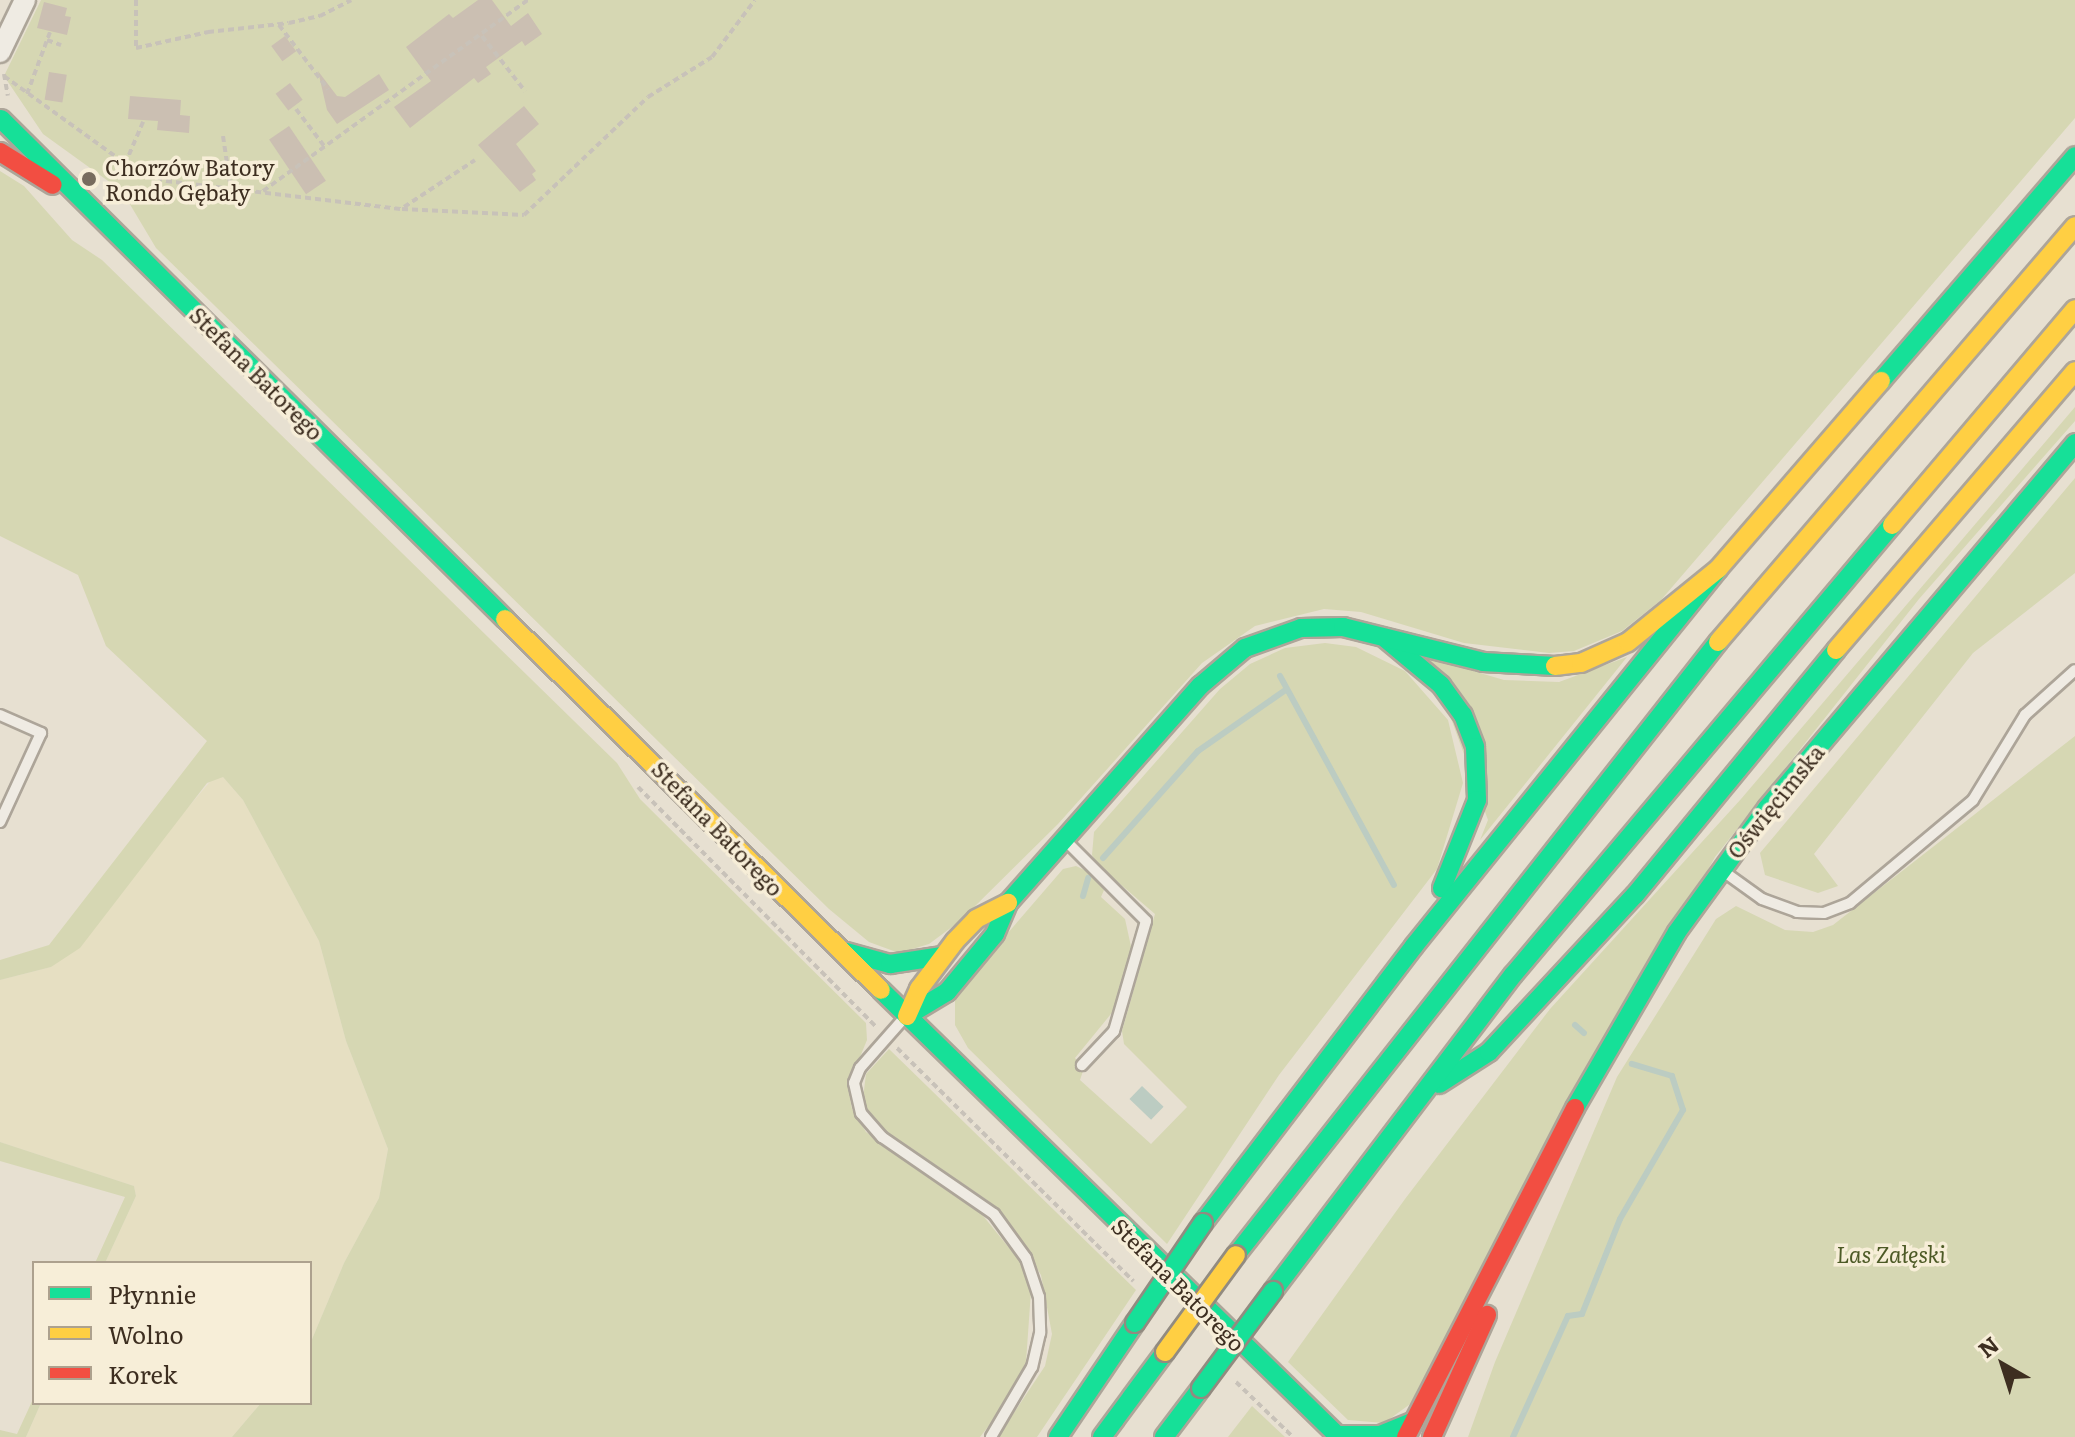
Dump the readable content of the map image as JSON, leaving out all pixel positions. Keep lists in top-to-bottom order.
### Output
{
  "streets": {
    "main road": ["Stefana Batorego", "Oświęcimska"]
  },
  "parks": ["Las Załęski"],
  "places": ["Chorzów Batory Rondo Gębały"],
  "legend": ["Płynnie", "Wolno", "Korek"],
  "north": "top left"
}
